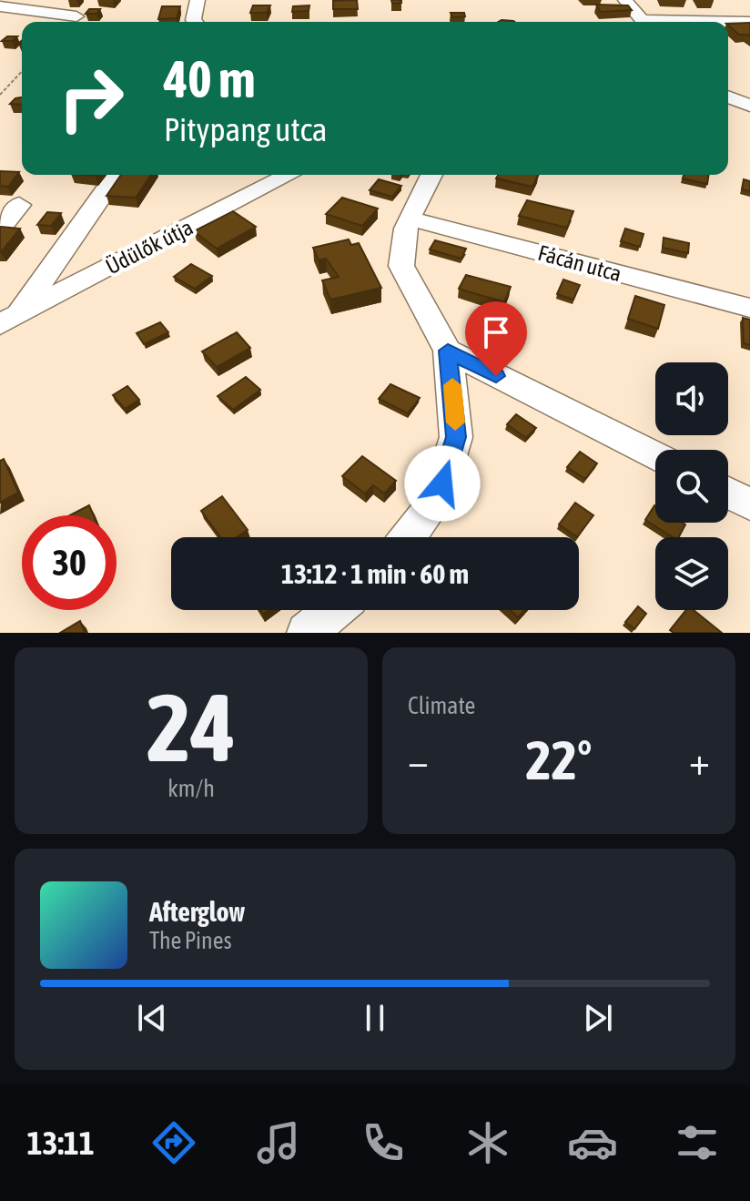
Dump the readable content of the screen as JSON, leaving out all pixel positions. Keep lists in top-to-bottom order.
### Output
{
  "streets": {
    "street": ["Üdülők útja", "Fácán utca"]
  },
  "page": {
    "turn": ["40 m", "Pitypang utca"],
    "limit": "30",
    "trip": "13:12 · 1 min · 60 m",
    "tile": [
      ["24", "km/h"],
      "Climate"
    ],
    "heat": ["−", "22°", "+"],
    "song": ["Afterglow", "The Pines"],
    "tabs": "13:11"
  }
}
